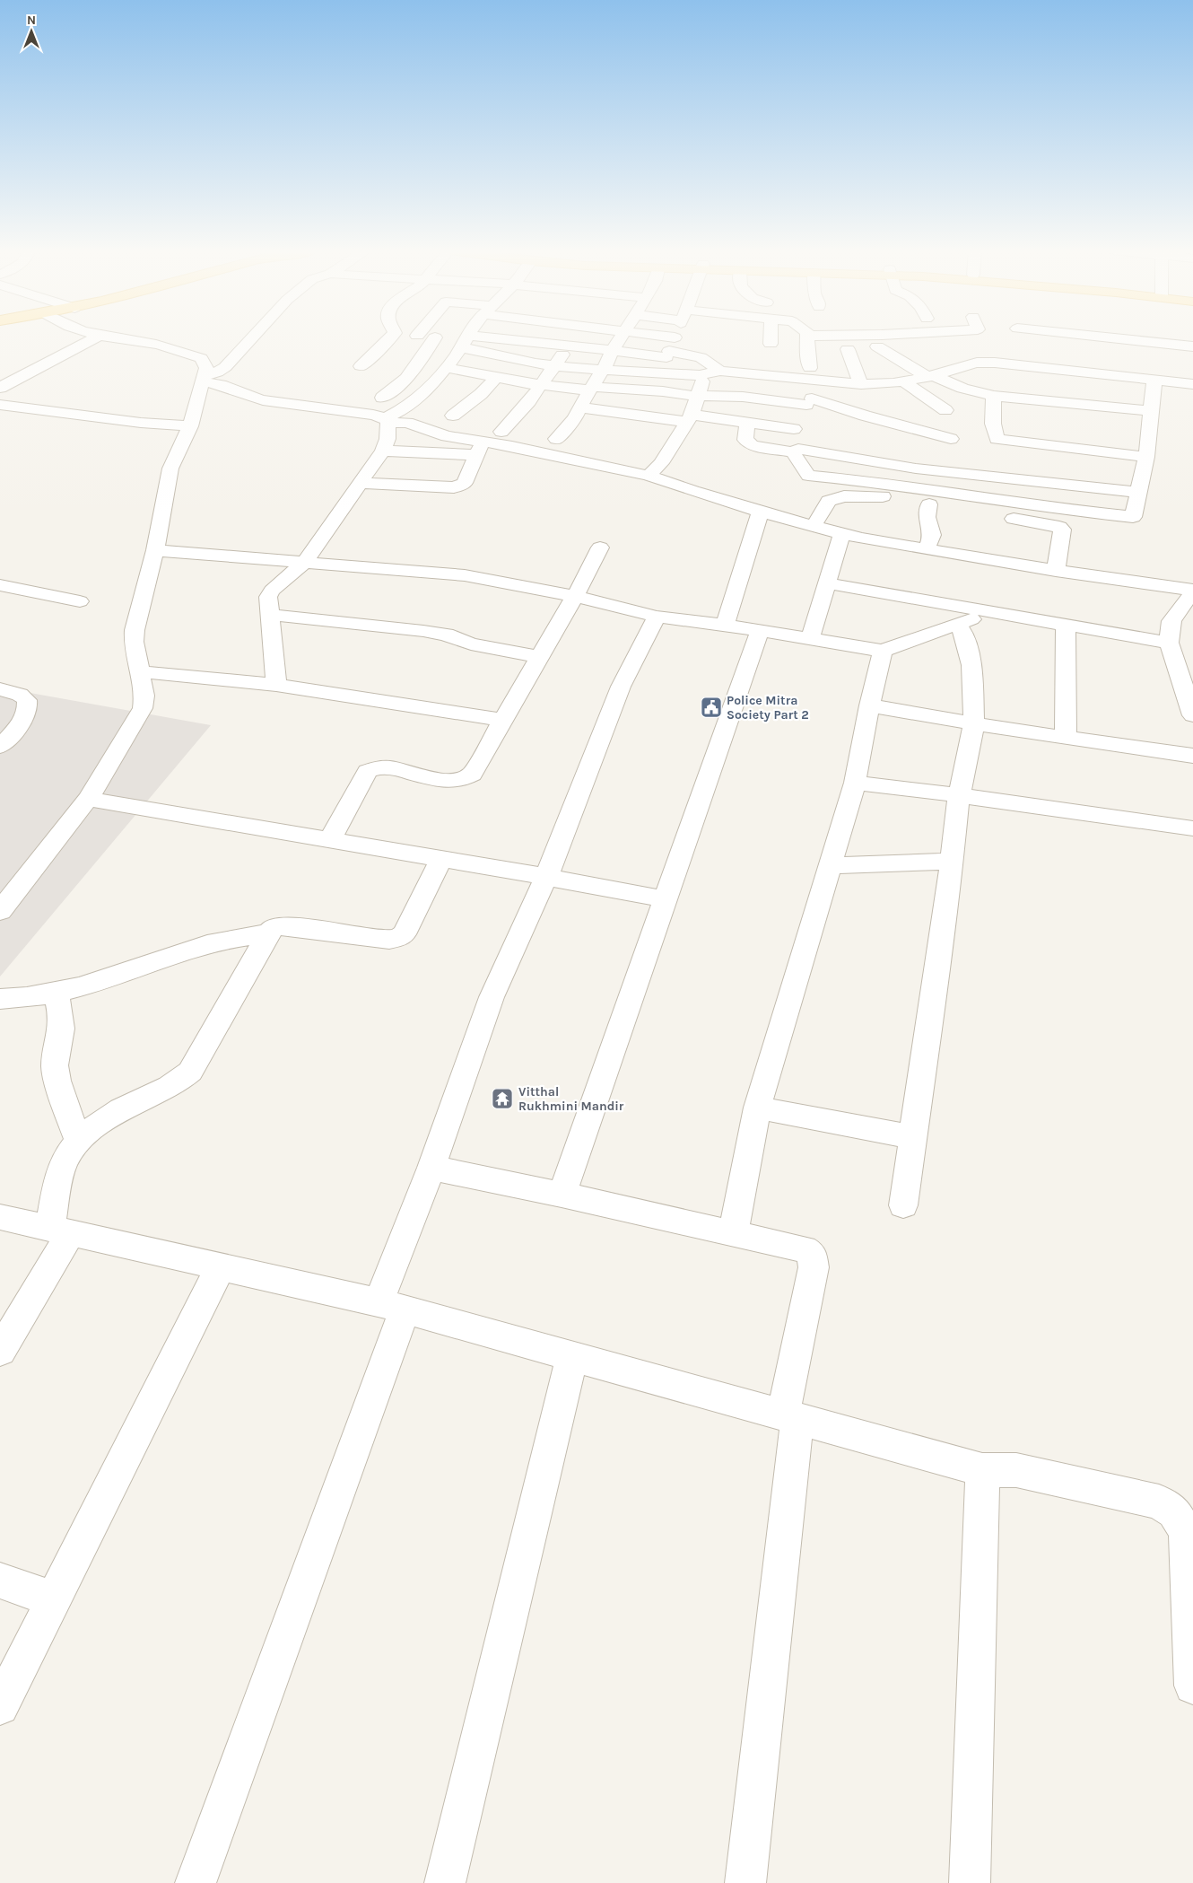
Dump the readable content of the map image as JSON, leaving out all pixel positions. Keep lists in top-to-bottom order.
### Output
{
  "places": {
    "public building": ["Police Mitra Society Part 2"],
    "temple": ["Vitthal Rukhmini Mandir"]
  },
  "north": "top"
}
